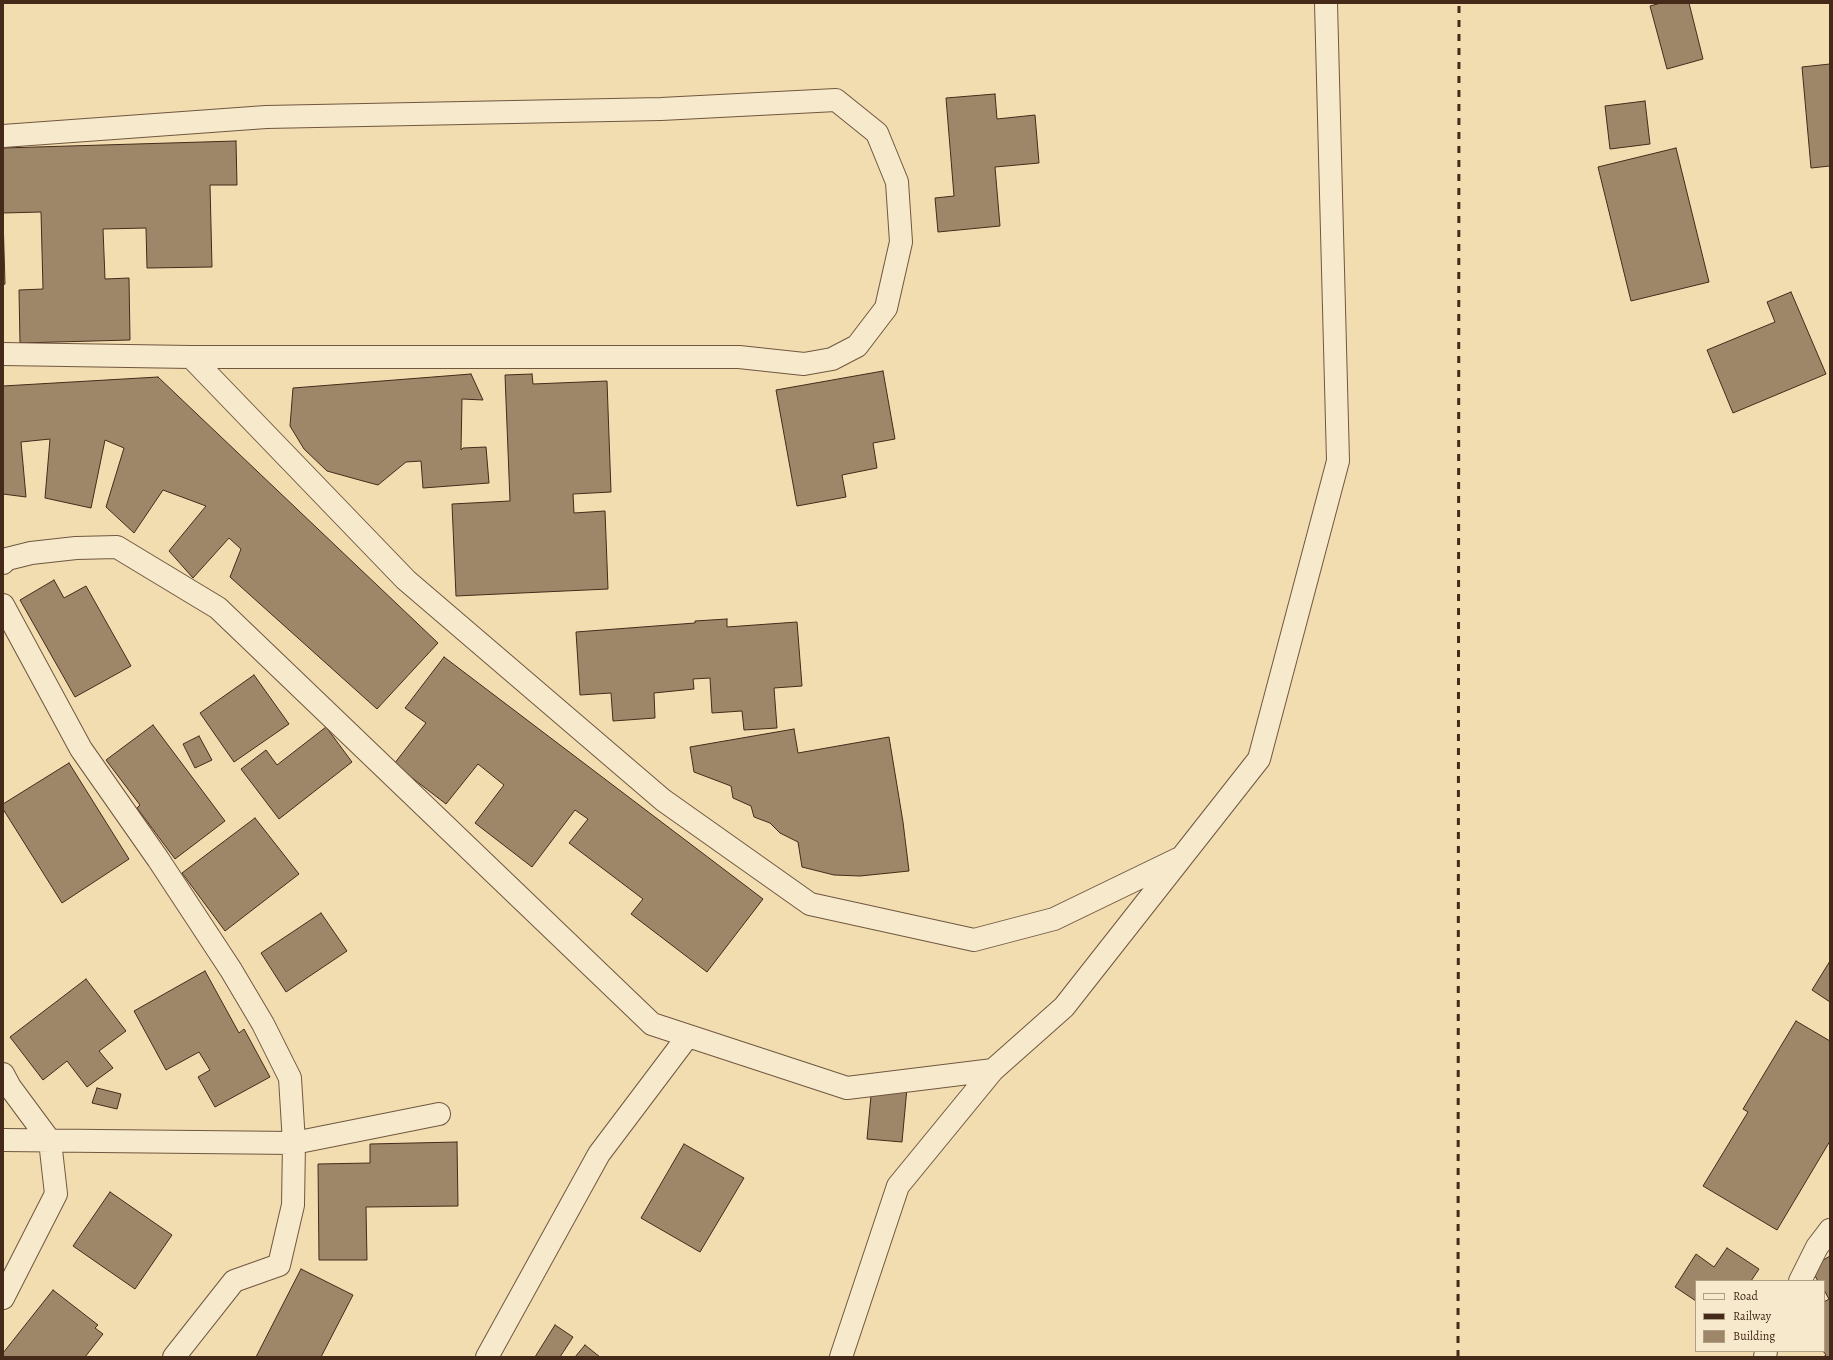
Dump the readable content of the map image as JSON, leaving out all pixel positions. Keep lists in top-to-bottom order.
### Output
{
  "legend": ["Road", "Railway", "Building"]
}
